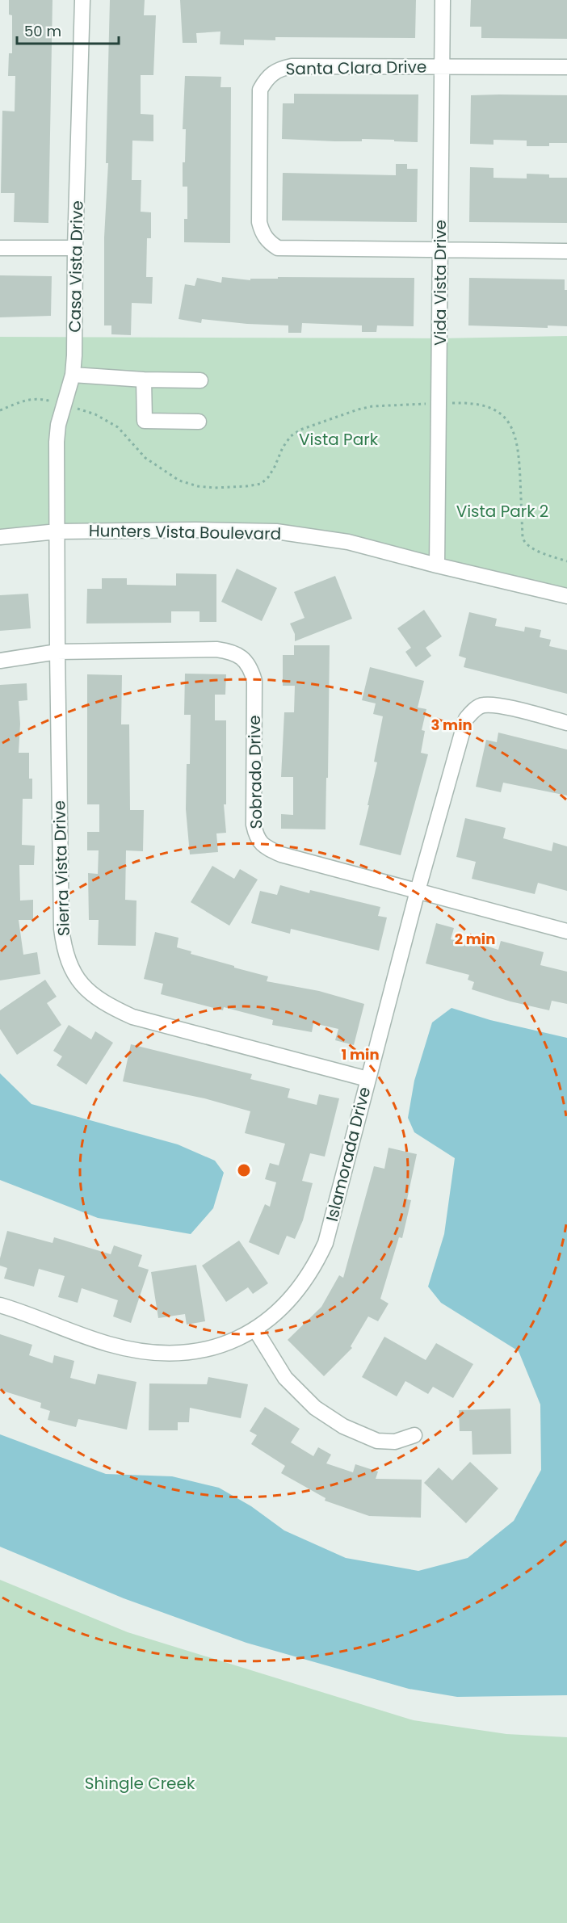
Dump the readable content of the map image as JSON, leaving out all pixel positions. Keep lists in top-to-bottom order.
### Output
{
  "streets": {
    "street": [
      "Santa Clara Drive",
      "Casa Vista Drive",
      "Vida Vista Drive",
      "Hunters Vista Boulevard",
      "Sobrado Drive",
      "Sierra Vista Drive",
      "Islamorada Drive"
    ]
  },
  "crossings": [
    ["Santa Clara Drive", "Vida Vista Drive"],
    ["Casa Vista Drive", "Hunters Vista Boulevard"],
    ["Casa Vista Drive", "Sierra Vista Drive"],
    ["Vida Vista Drive", "Hunters Vista Boulevard"],
    ["Hunters Vista Boulevard", "Sierra Vista Drive"],
    ["Sobrado Drive", "Sierra Vista Drive"],
    ["Sobrado Drive", "Islamorada Drive"],
    ["Sierra Vista Drive", "Islamorada Drive"]
  ],
  "parks": ["Vista Park", "Vista Park 2", "Shingle Creek"],
  "scale_bar": "50 m",
  "rings": ["3 min", "2 min", "1 min"]
}
